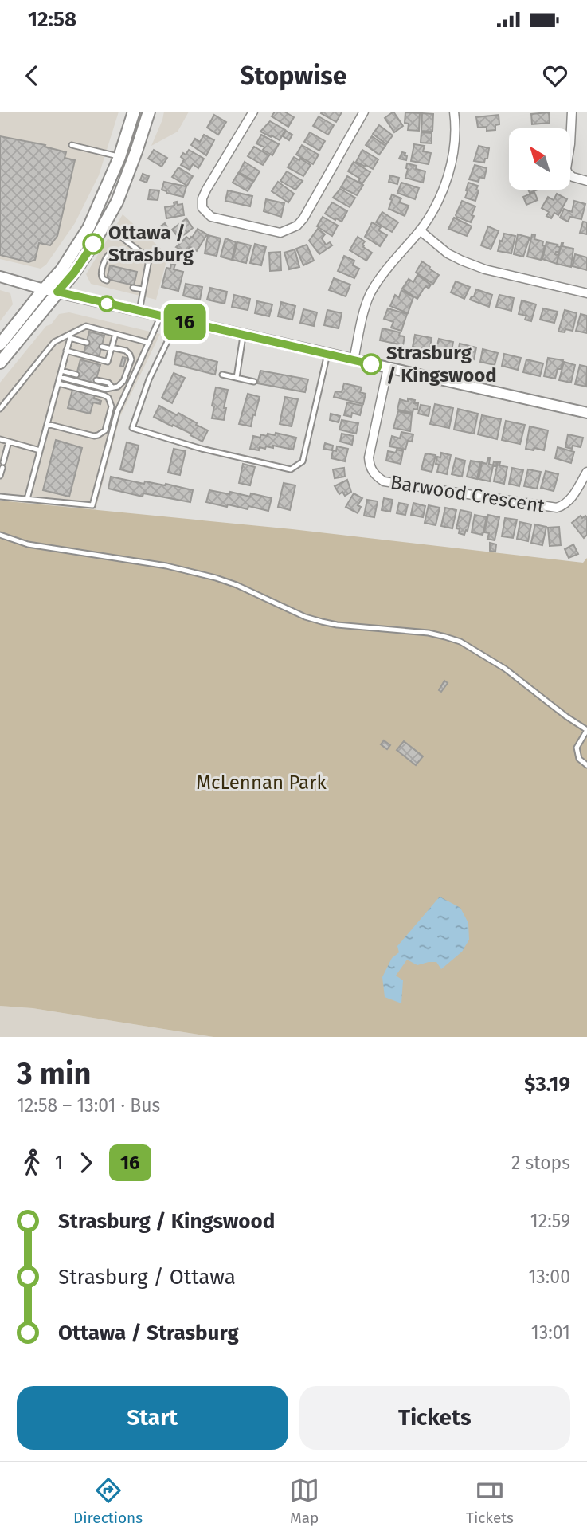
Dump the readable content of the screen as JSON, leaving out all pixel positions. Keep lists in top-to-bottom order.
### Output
{
  "streets": {
    "street": ["Barwood Crescent"]
  },
  "parks": ["McLennan Park"],
  "places": ["Ottawa / Strasburg", "Strasburg / Kingswood"],
  "lines": ["bus line 16"],
  "north": "top left",
  "page": {
    "status": "12:58",
    "header": "Stopwise",
    "on_map": "16",
    "heading": ["3 min", "12:58 – 13:01 · Bus", "$3.19"],
    "legs": ["1", "16", "2 stops"],
    "list": [
      {
        "name": "Strasburg / Kingswood",
        "value": "12:59"
      },
      {
        "name": "Strasburg / Ottawa",
        "value": "13:00"
      },
      {
        "name": "Ottawa / Strasburg",
        "value": "13:01"
      }
    ],
    "buttons": ["Start", "Tickets"],
    "tabs": ["Directions", "Map", "Tickets"]
  }
}
